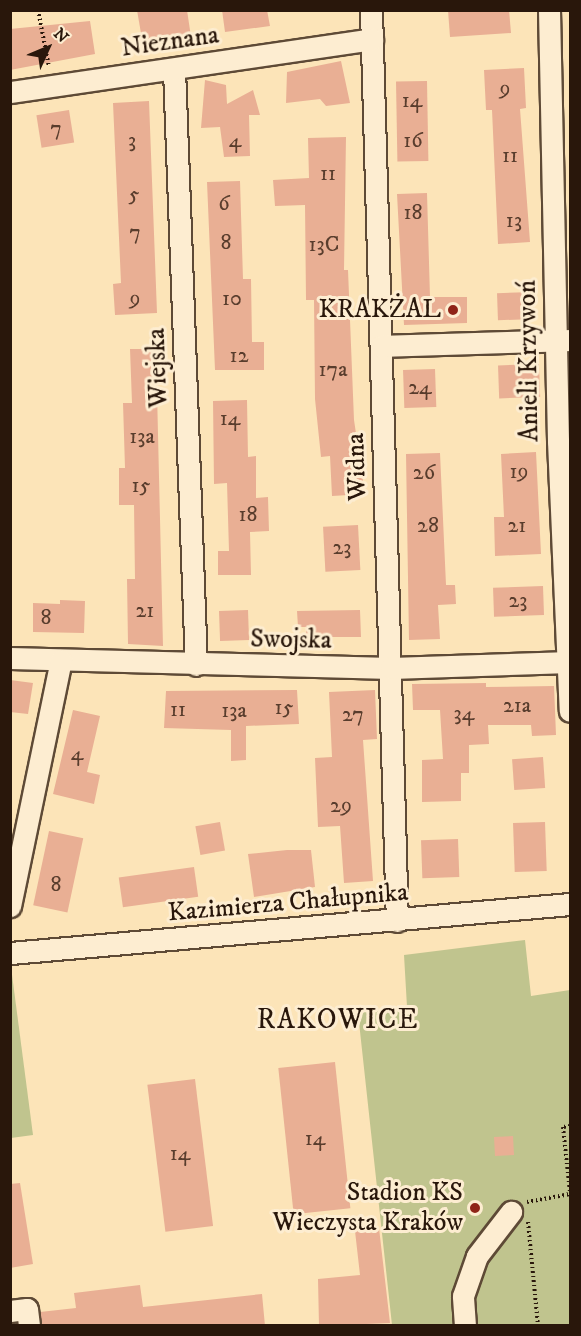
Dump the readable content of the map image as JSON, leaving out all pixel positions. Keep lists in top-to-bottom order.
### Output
{
  "streets": {
    "street": [
      "Nieznana",
      "Anieli Krzywoń",
      "Wiejska",
      "Widna",
      "Swojska",
      "Kazimierza Chałupnika"
    ]
  },
  "crossings": [
    ["Nieznana", "Wiejska"],
    ["Nieznana", "Widna"],
    ["Anieli Krzywoń", "Swojska"],
    ["Wiejska", "Swojska"],
    ["Widna", "Swojska"],
    ["Widna", "Kazimierza Chałupnika"]
  ],
  "districts": ["RAKOWICE"],
  "places": ["KRAKŻAL", "Stadion KS Wieczysta Kraków"],
  "house_numbers": [
    "9",
    "14",
    "7",
    "3",
    "4",
    "16",
    "11",
    "11",
    "5",
    "6",
    "18",
    "13",
    "7",
    "8",
    "13C",
    "9",
    "10",
    "12",
    "17a",
    "24",
    "14",
    "13a",
    "19",
    "26",
    "15",
    "18",
    "28",
    "21",
    "23",
    "23",
    "21",
    "8",
    "21a",
    "15",
    "11",
    "13a",
    "34",
    "27",
    "4",
    "29",
    "8",
    "14",
    "14"
  ],
  "north": "top right"
}
